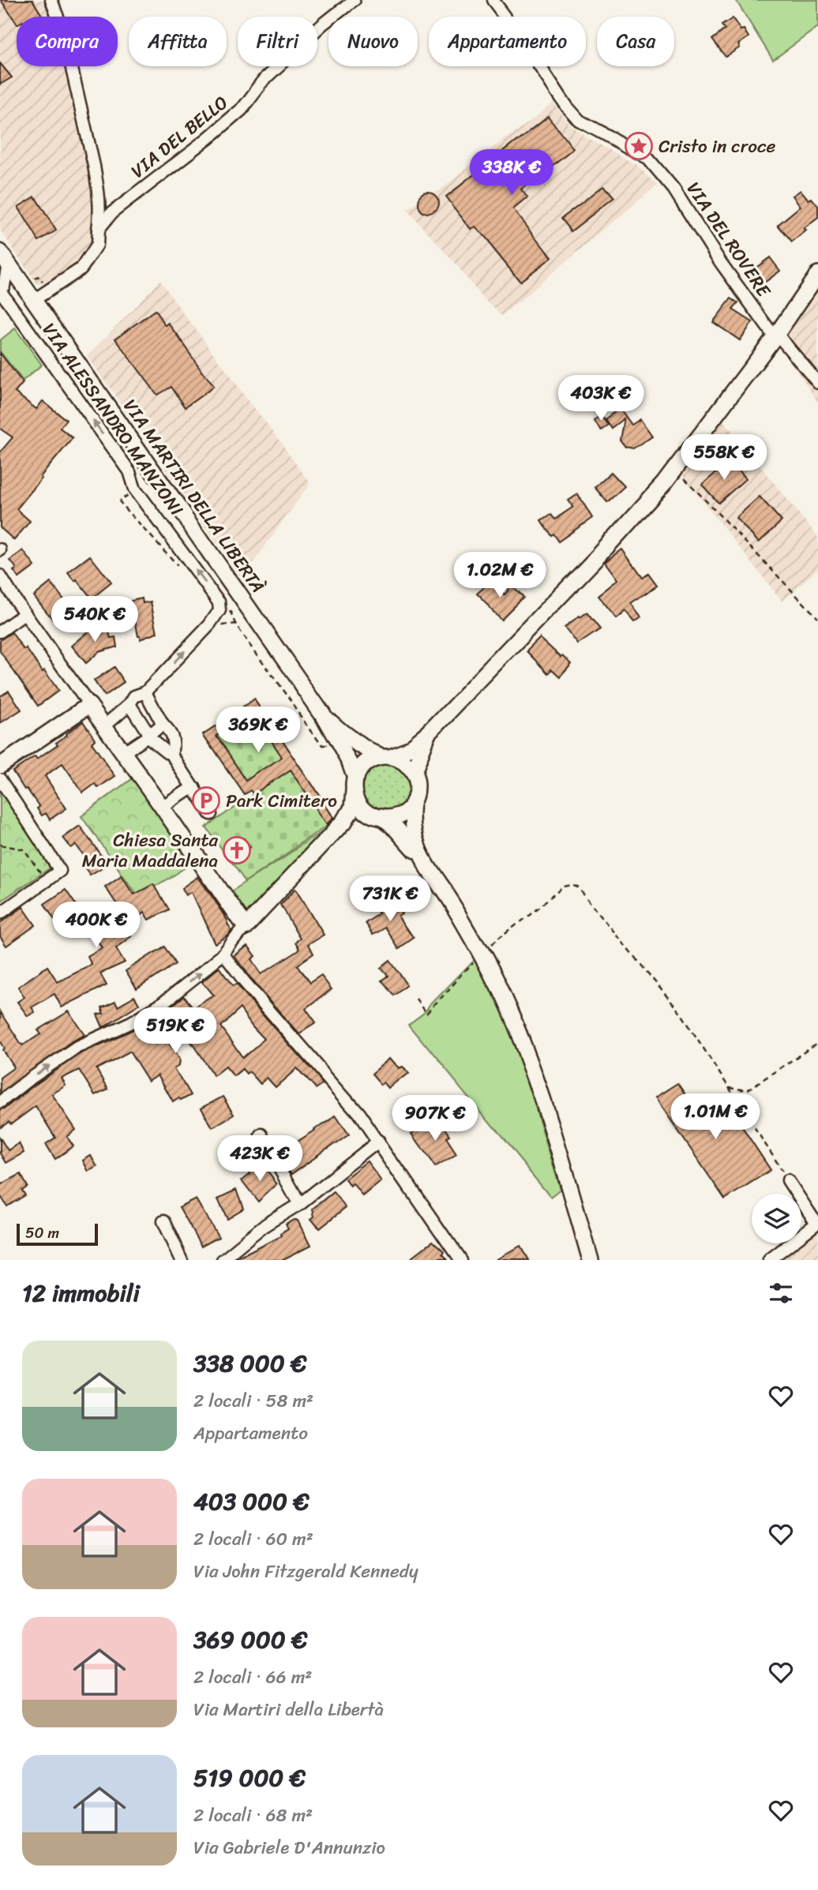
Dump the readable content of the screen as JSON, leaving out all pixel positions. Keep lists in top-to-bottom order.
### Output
{
  "streets": {
    "main road": ["VIA MARTIRI DELLA LIBERTÀ"],
    "street": ["VIA DEL BELLO", "VIA DEL ROVERE", "VIA ALESSANDRO MANZONI"]
  },
  "crossings": [
    ["VIA DEL BELLO", "VIA MARTIRI DELLA LIBERTÀ"]
  ],
  "one_way": ["VIA ALESSANDRO MANZONI"],
  "places": {
    "place": ["Cristo in croce"],
    "parking": ["Park Cimitero"],
    "church": ["Chiesa Santa Maria Maddalena"]
  },
  "scale_bar": "50 m",
  "page": {
    "chip": [
      "Compra",
      "Affitta",
      "Filtri",
      "Nuovo",
      "Appartamento",
      "Casa"
    ],
    "price": [
      "338K €",
      "403K €",
      "558K €",
      "1.02M €",
      "540K €",
      "369K €",
      "731K €",
      "400K €",
      "519K €",
      "1.01M €",
      "907K €",
      "423K €"
    ],
    "scale": "50 m",
    "heading": "12 immobili",
    "list": [
      {
        "name": "338 000 €",
        "note": "2 locali · 58 m² · Appartamento"
      },
      {
        "name": "403 000 €",
        "note": "2 locali · 60 m² · Via John Fitzgerald Kennedy"
      },
      {
        "name": "369 000 €",
        "note": "2 locali · 66 m² · Via Martiri della Libertà"
      },
      {
        "name": "519 000 €",
        "note": "2 locali · 68 m² · Via Gabriele D'Annunzio"
      }
    ]
  }
}
